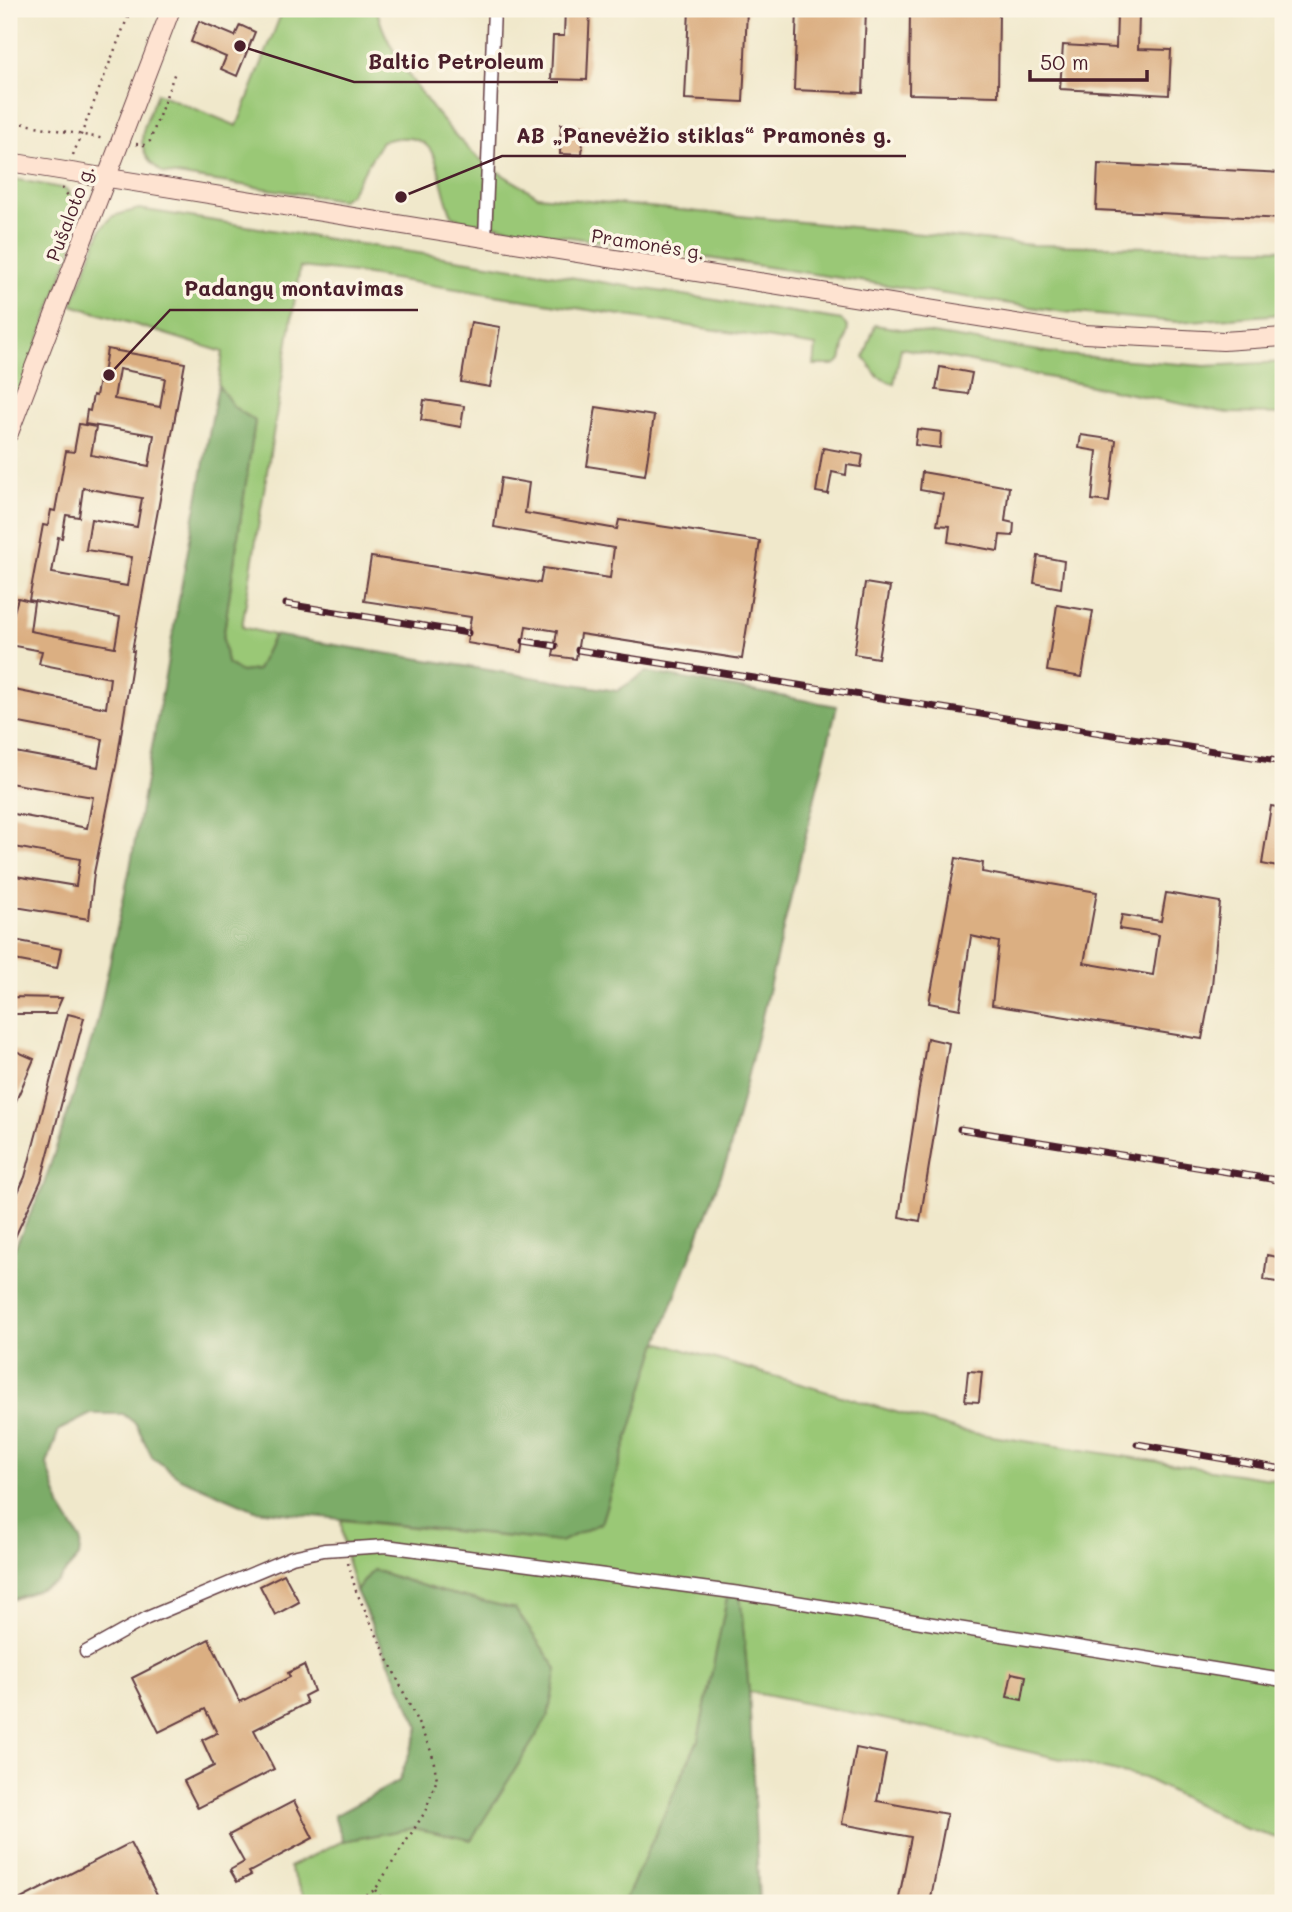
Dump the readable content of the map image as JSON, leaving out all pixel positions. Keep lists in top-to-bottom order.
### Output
{
  "streets": {
    "main road": ["Pušaloto g.", "Pramonės g."]
  },
  "crossings": [
    ["Pušaloto g.", "Pramonės g."]
  ],
  "places": ["Baltic Petroleum", "AB „Panevėžio stiklas“ Pramonės g.", "Padangų montavimas"],
  "scale_bar": "50 m"
}
